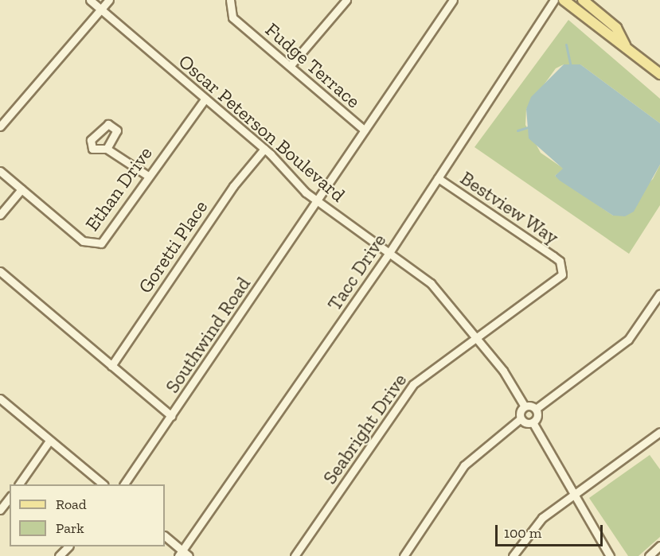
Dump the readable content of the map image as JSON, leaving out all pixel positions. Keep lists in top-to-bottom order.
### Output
{
  "streets": {
    "street": [
      "Fudge Terrace",
      "Oscar Peterson Boulevard",
      "Ethan Drive",
      "Bestview Way",
      "Goretti Place",
      "Tacc Drive",
      "Southwind Road",
      "Seabright Drive"
    ]
  },
  "crossings": [
    ["Fudge Terrace", "Oscar Peterson Boulevard"],
    ["Fudge Terrace", "Southwind Road"],
    ["Oscar Peterson Boulevard", "Ethan Drive"],
    ["Oscar Peterson Boulevard", "Bestview Way"],
    ["Oscar Peterson Boulevard", "Goretti Place"],
    ["Oscar Peterson Boulevard", "Tacc Drive"],
    ["Oscar Peterson Boulevard", "Southwind Road"],
    ["Oscar Peterson Boulevard", "Seabright Drive"],
    ["Bestview Way", "Tacc Drive"],
    ["Bestview Way", "Seabright Drive"]
  ],
  "legend": ["Road", "Park"],
  "scale_bar": "100 m"
}
